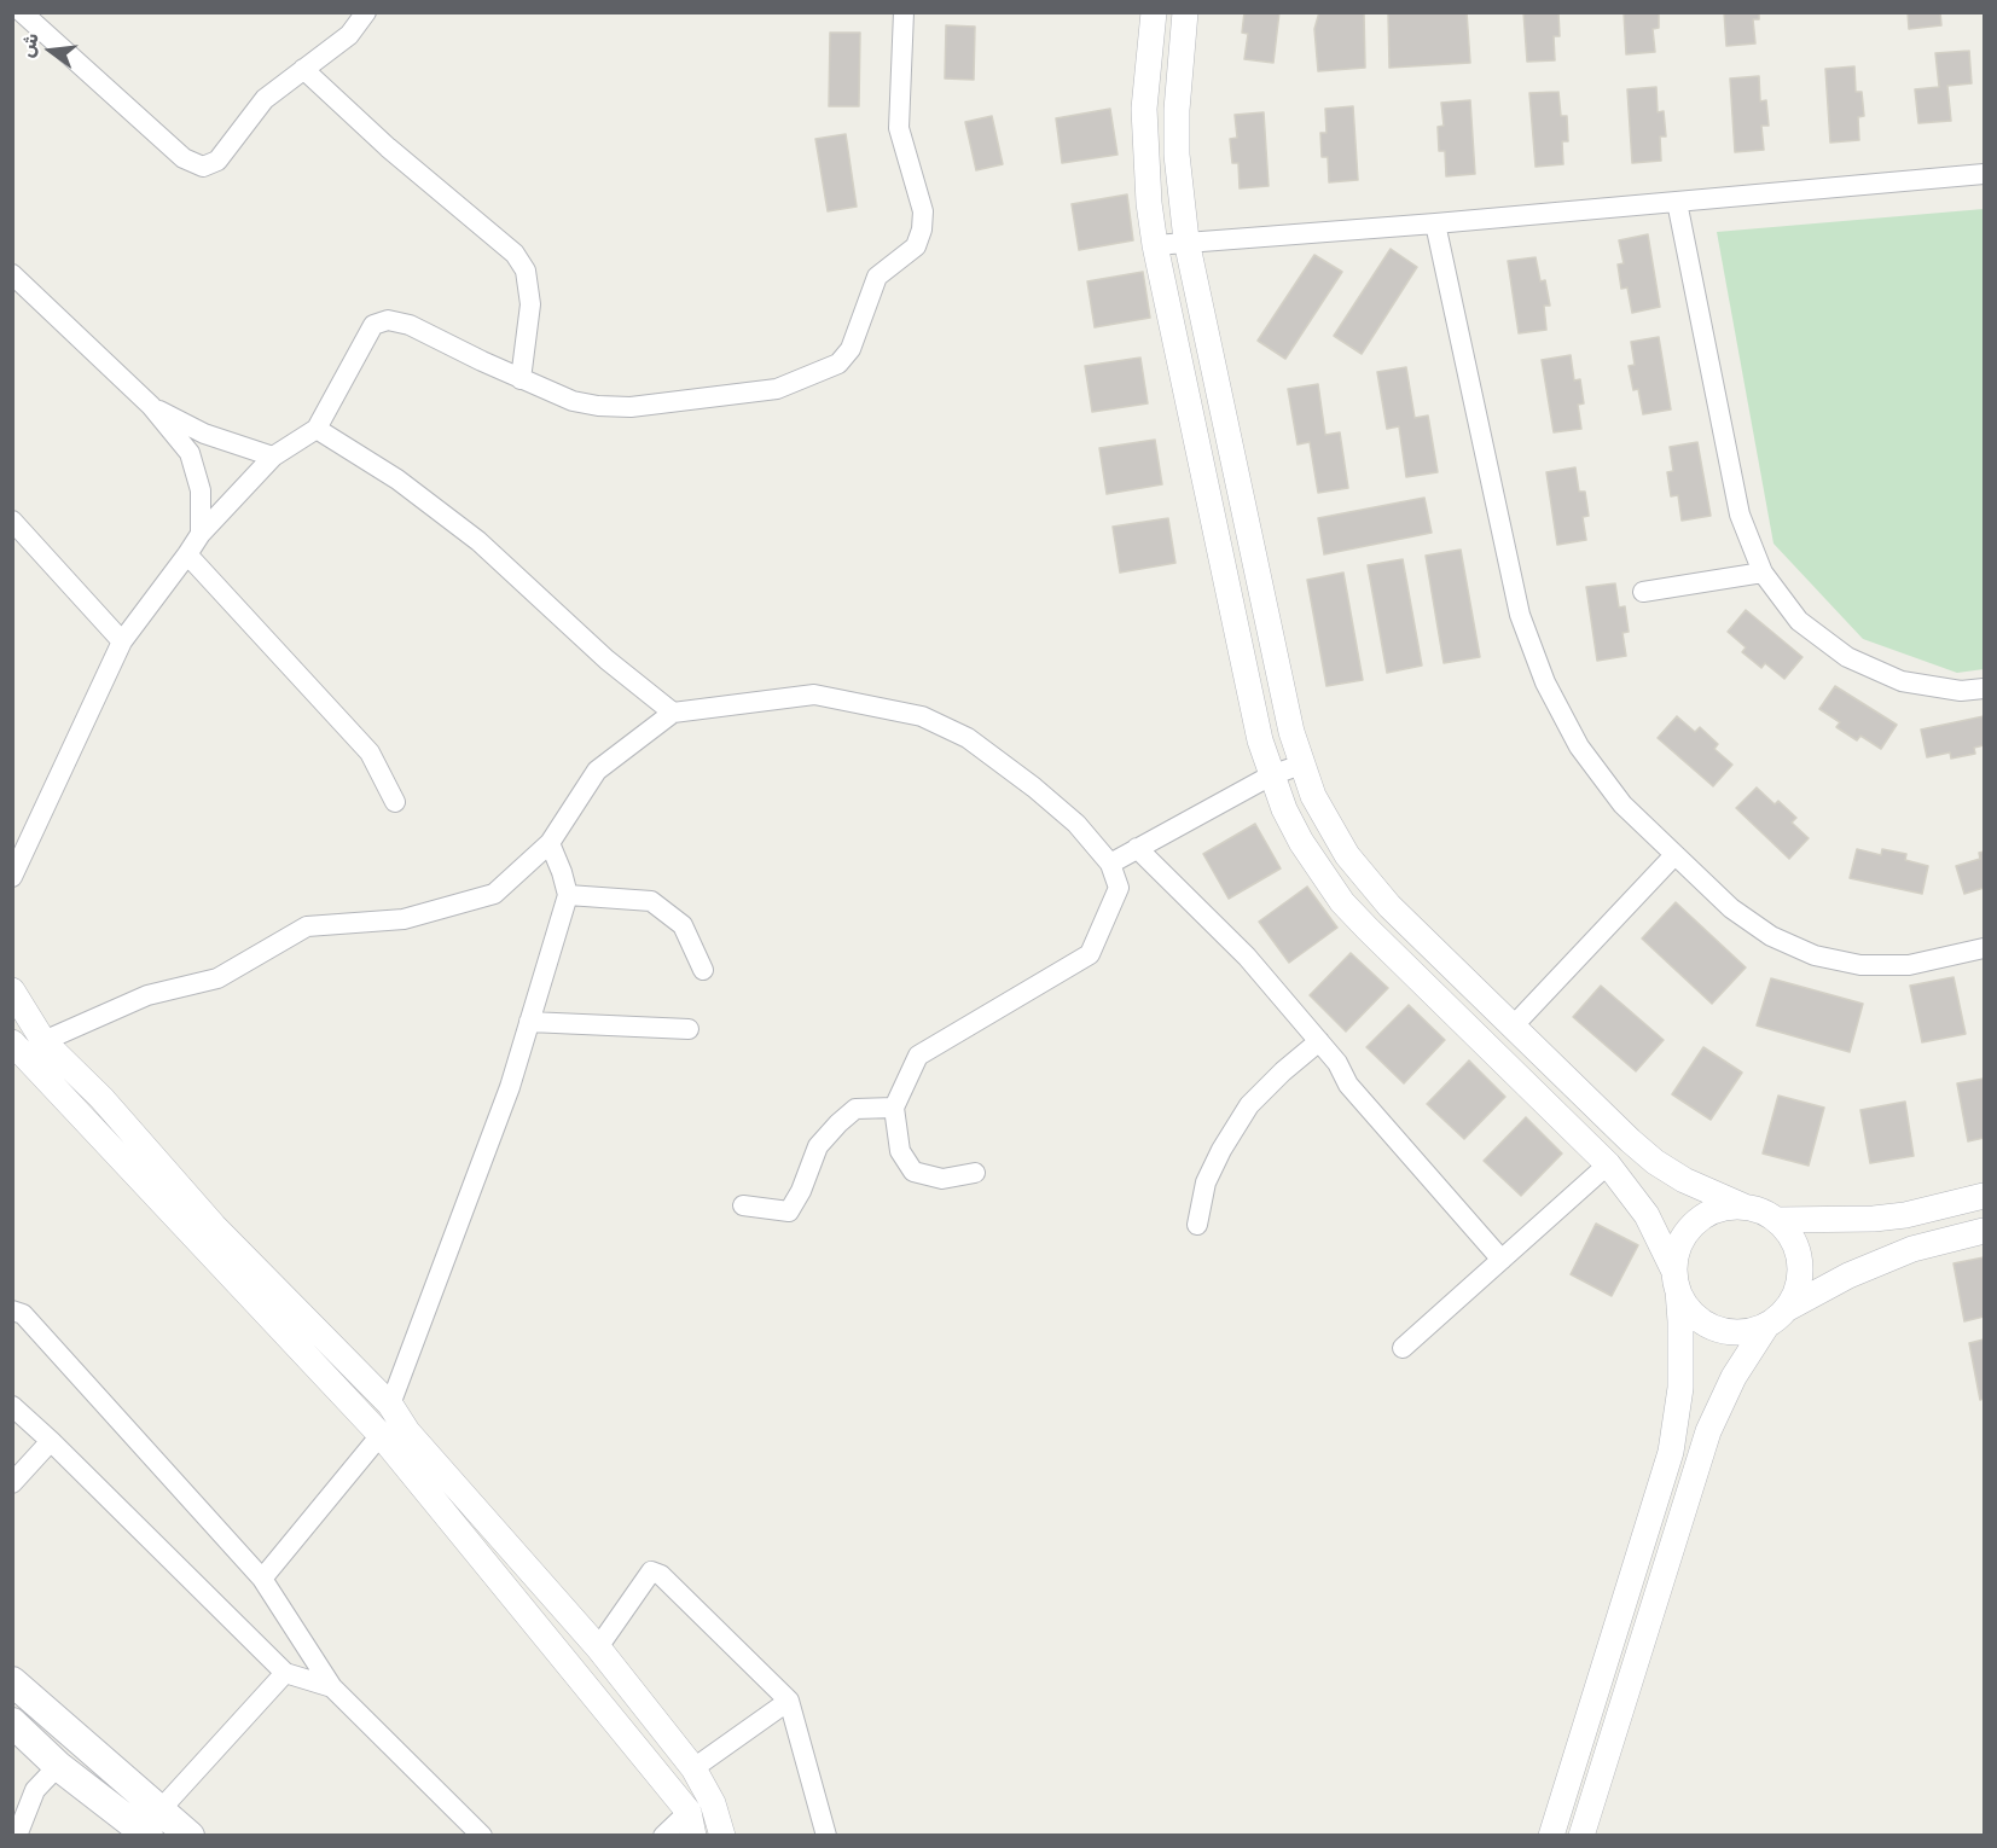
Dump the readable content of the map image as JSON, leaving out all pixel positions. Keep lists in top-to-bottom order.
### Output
{
  "north": "left"
}
